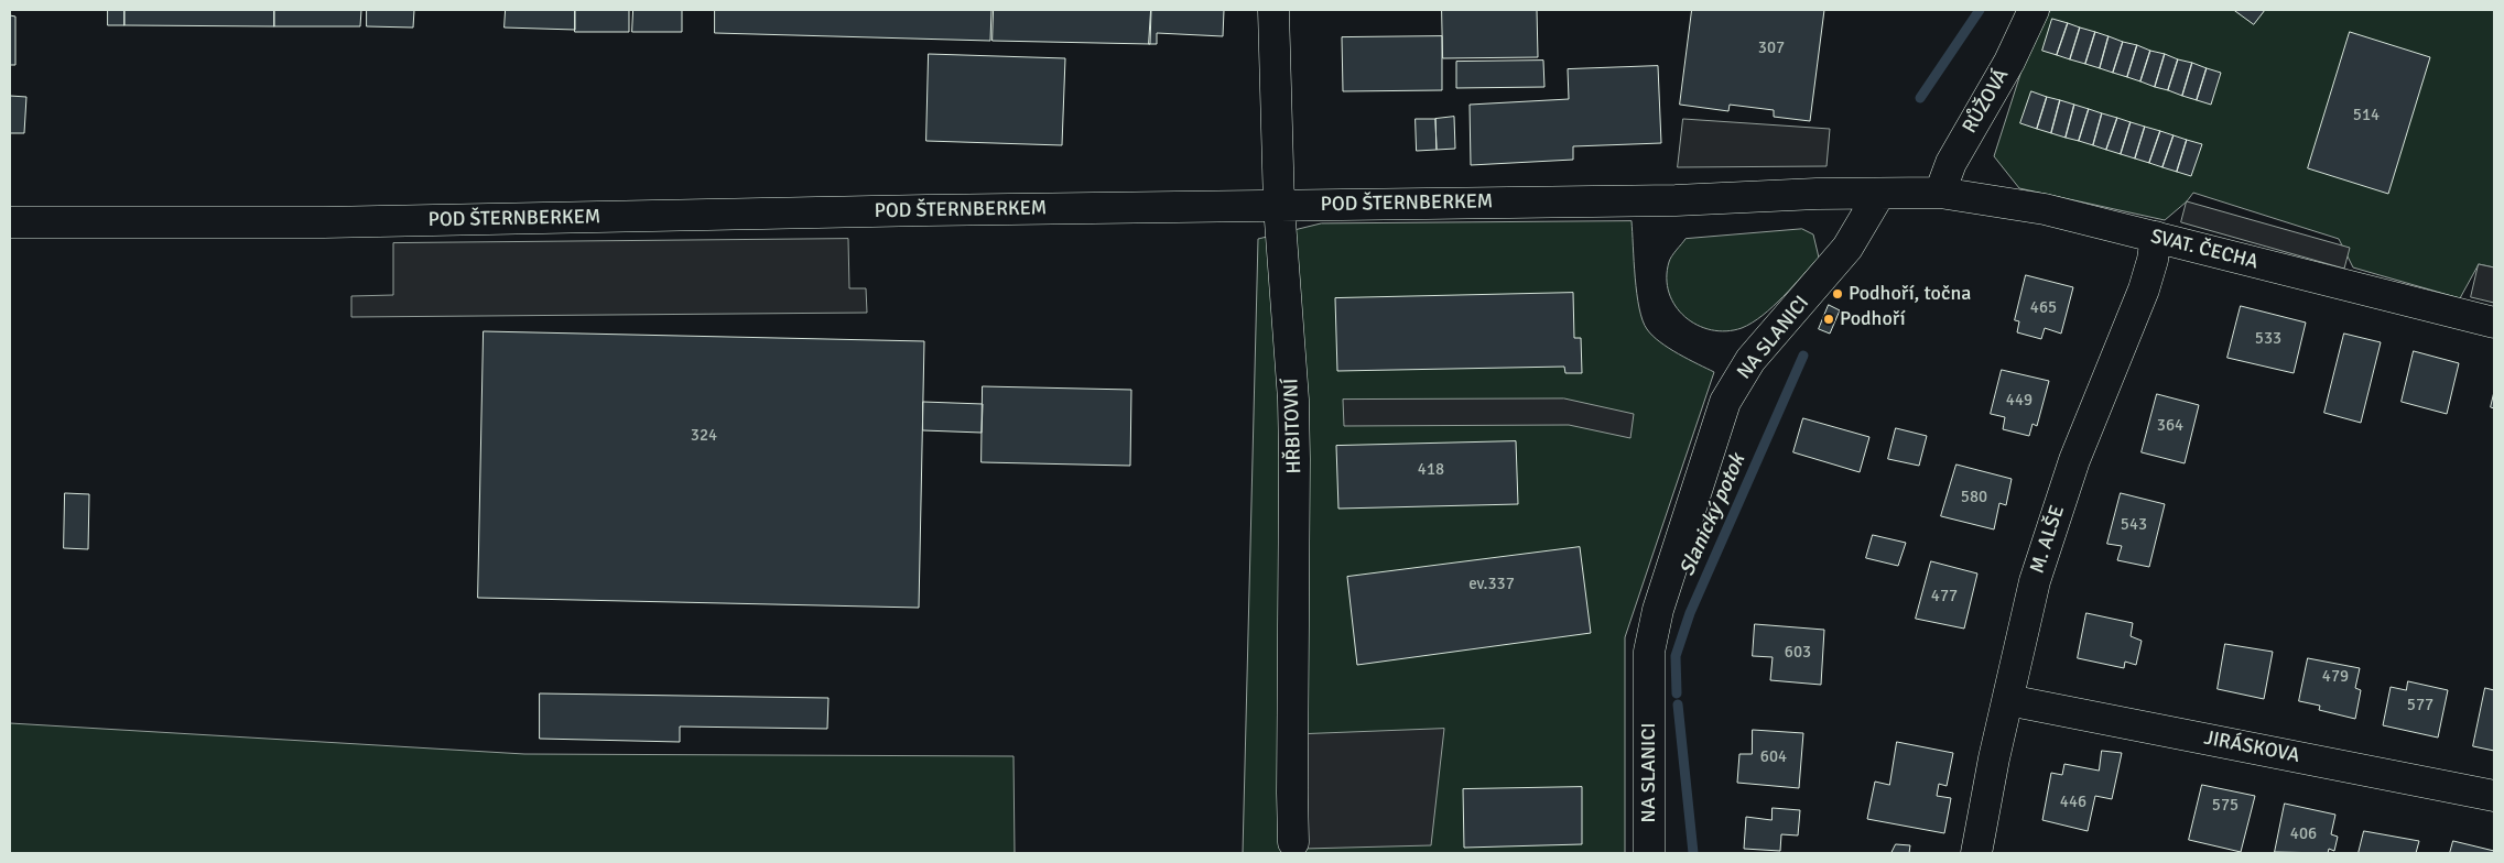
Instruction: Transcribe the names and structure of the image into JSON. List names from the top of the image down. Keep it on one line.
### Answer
{"streets":{"street":["RŮŽOVÁ","POD ŠTERNBERKEM","SVAT. ČECHA","NA SLANICI","HŘBITOVNÍ","M. ALŠE","JIRÁSKOVA"]},"crossings":[["RŮŽOVÁ","POD ŠTERNBERKEM"],["RŮŽOVÁ","SVAT. ČECHA"],["POD ŠTERNBERKEM","SVAT. ČECHA"],["POD ŠTERNBERKEM","NA SLANICI"],["POD ŠTERNBERKEM","HŘBITOVNÍ"],["SVAT. ČECHA","M. ALŠE"],["M. ALŠE","JIRÁSKOVA"]],"water":["Slanický potok"],"places":["Podhoří, točna","Podhoří"],"house_numbers":["307","514","465","533","449","364","324","418","580","543","ev.337","477","603","479","577","604","446","575","406"]}
